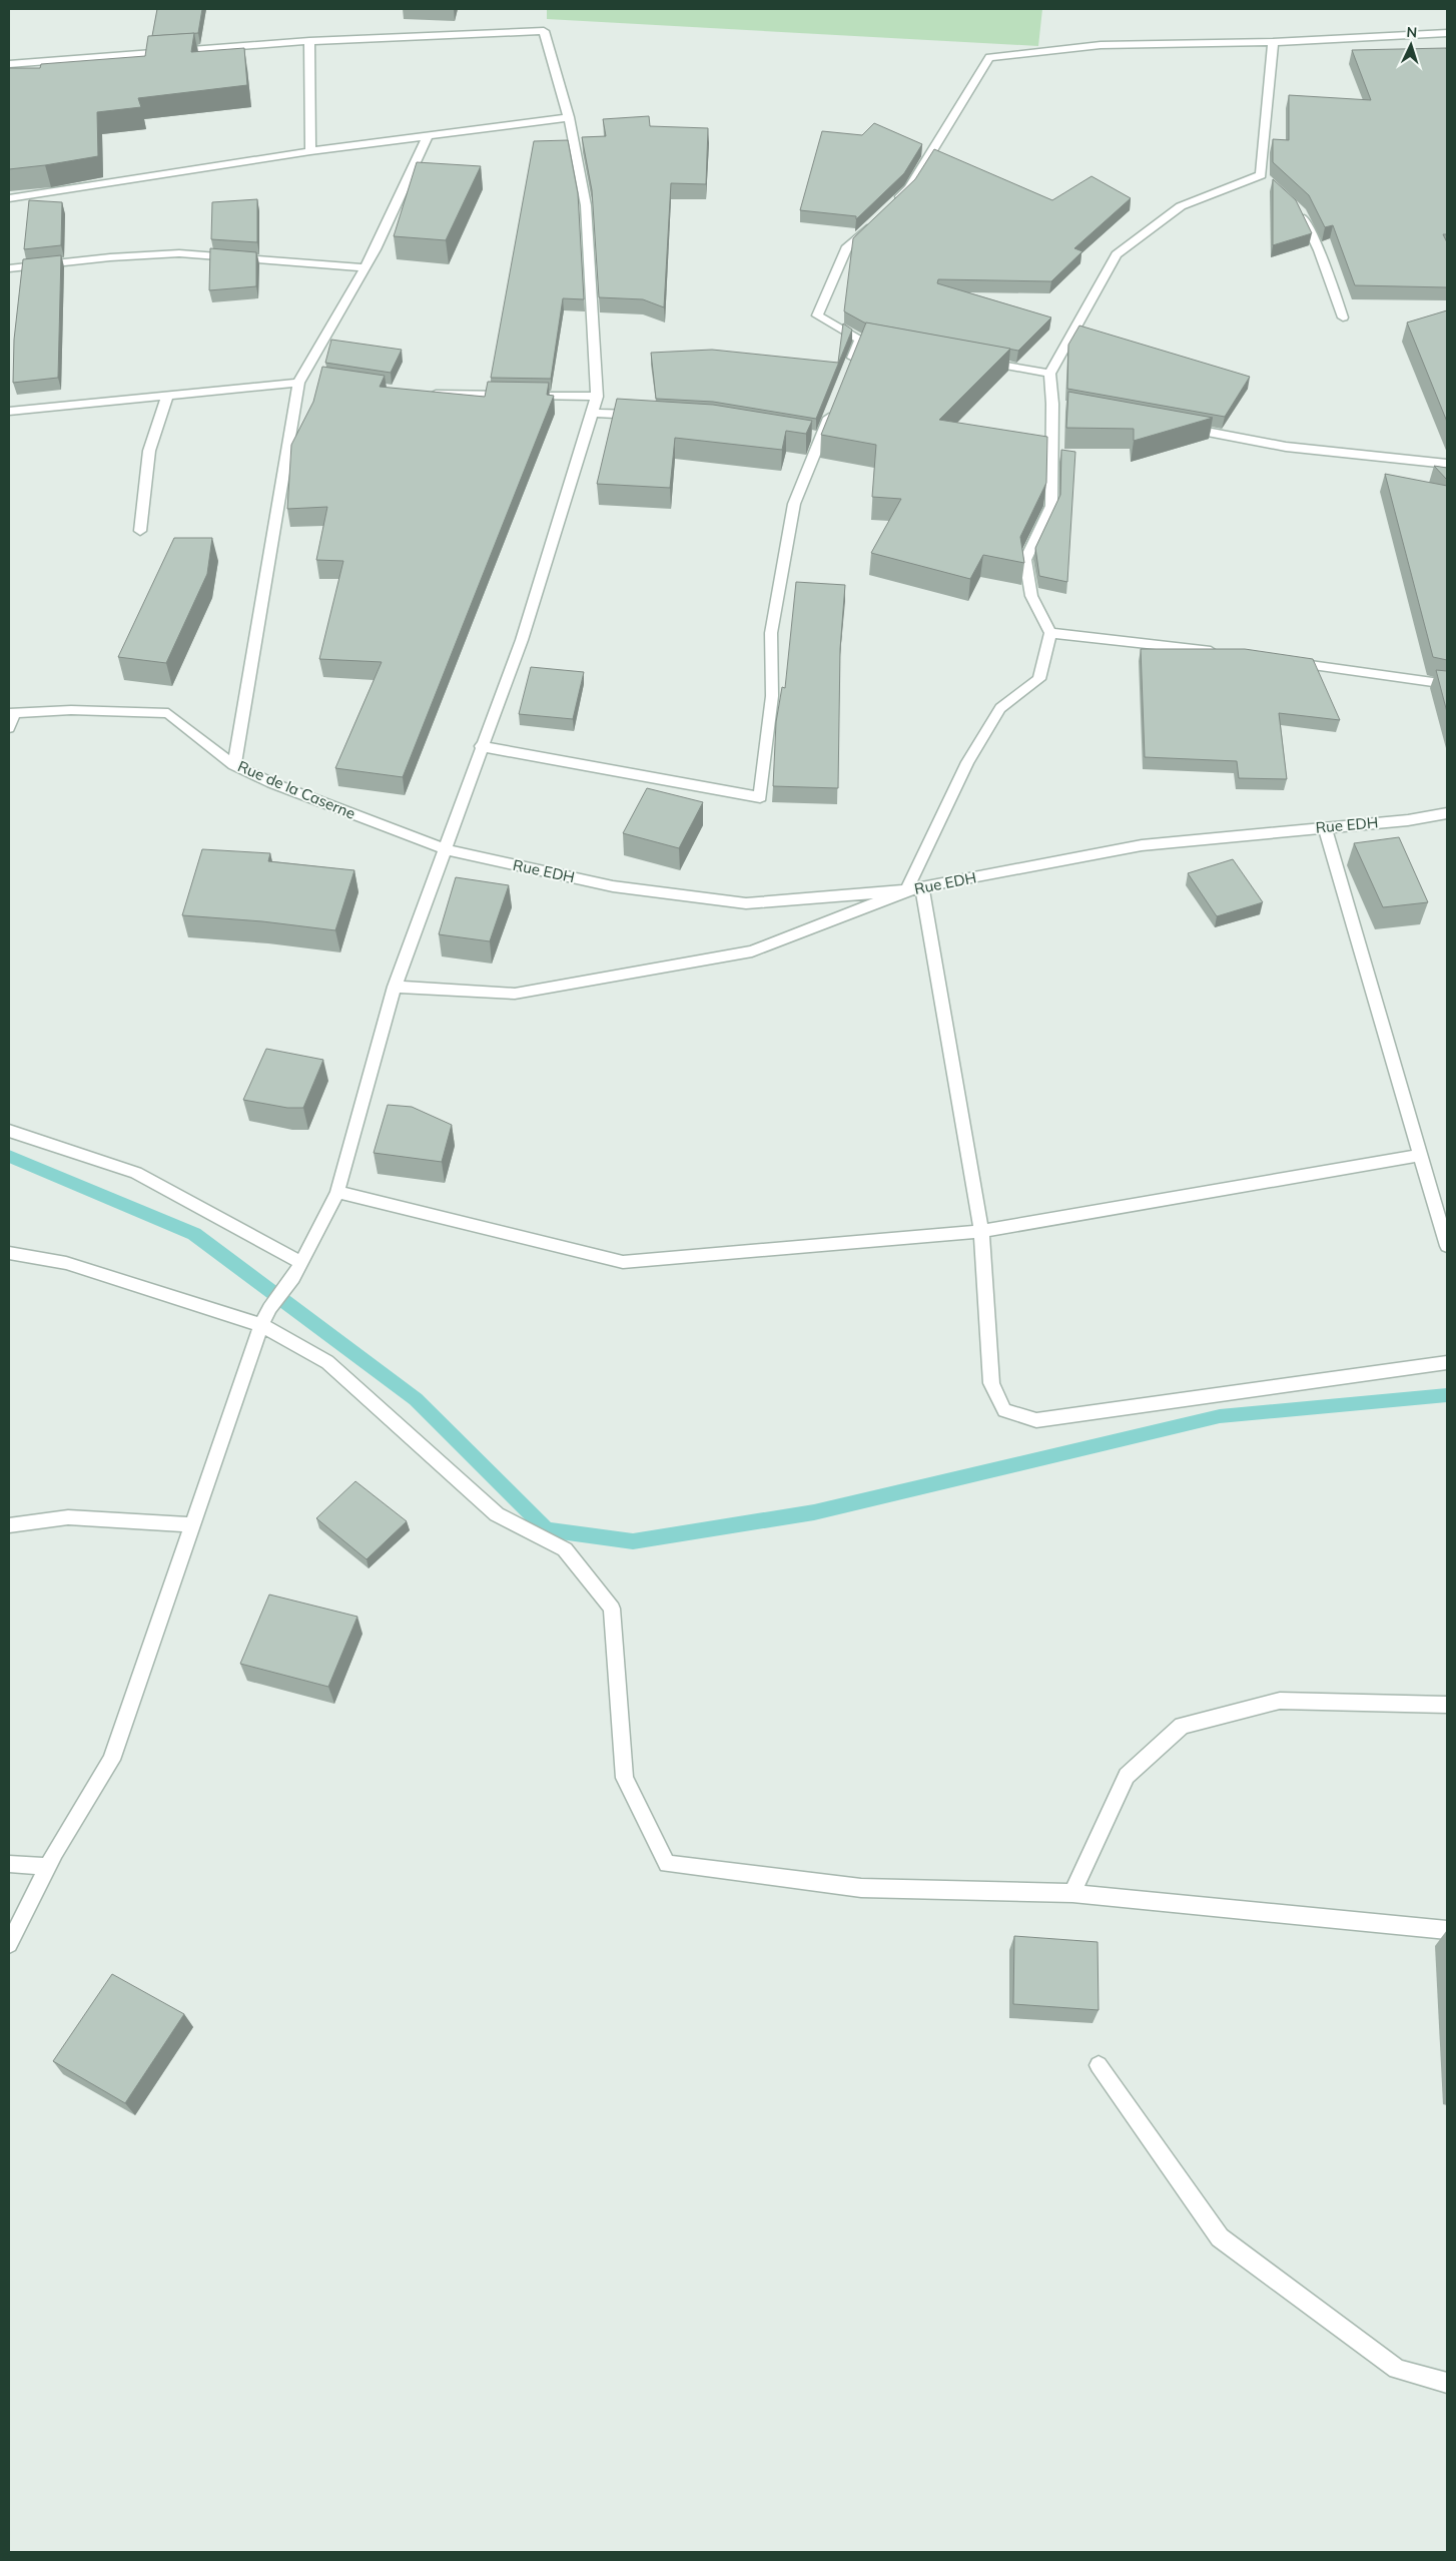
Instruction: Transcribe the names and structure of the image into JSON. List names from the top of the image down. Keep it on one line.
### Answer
{"streets":{"street":["Rue de la Caserne","Rue EDH"]},"crossings":[["Rue de la Caserne","Rue EDH"]],"north":"top"}
